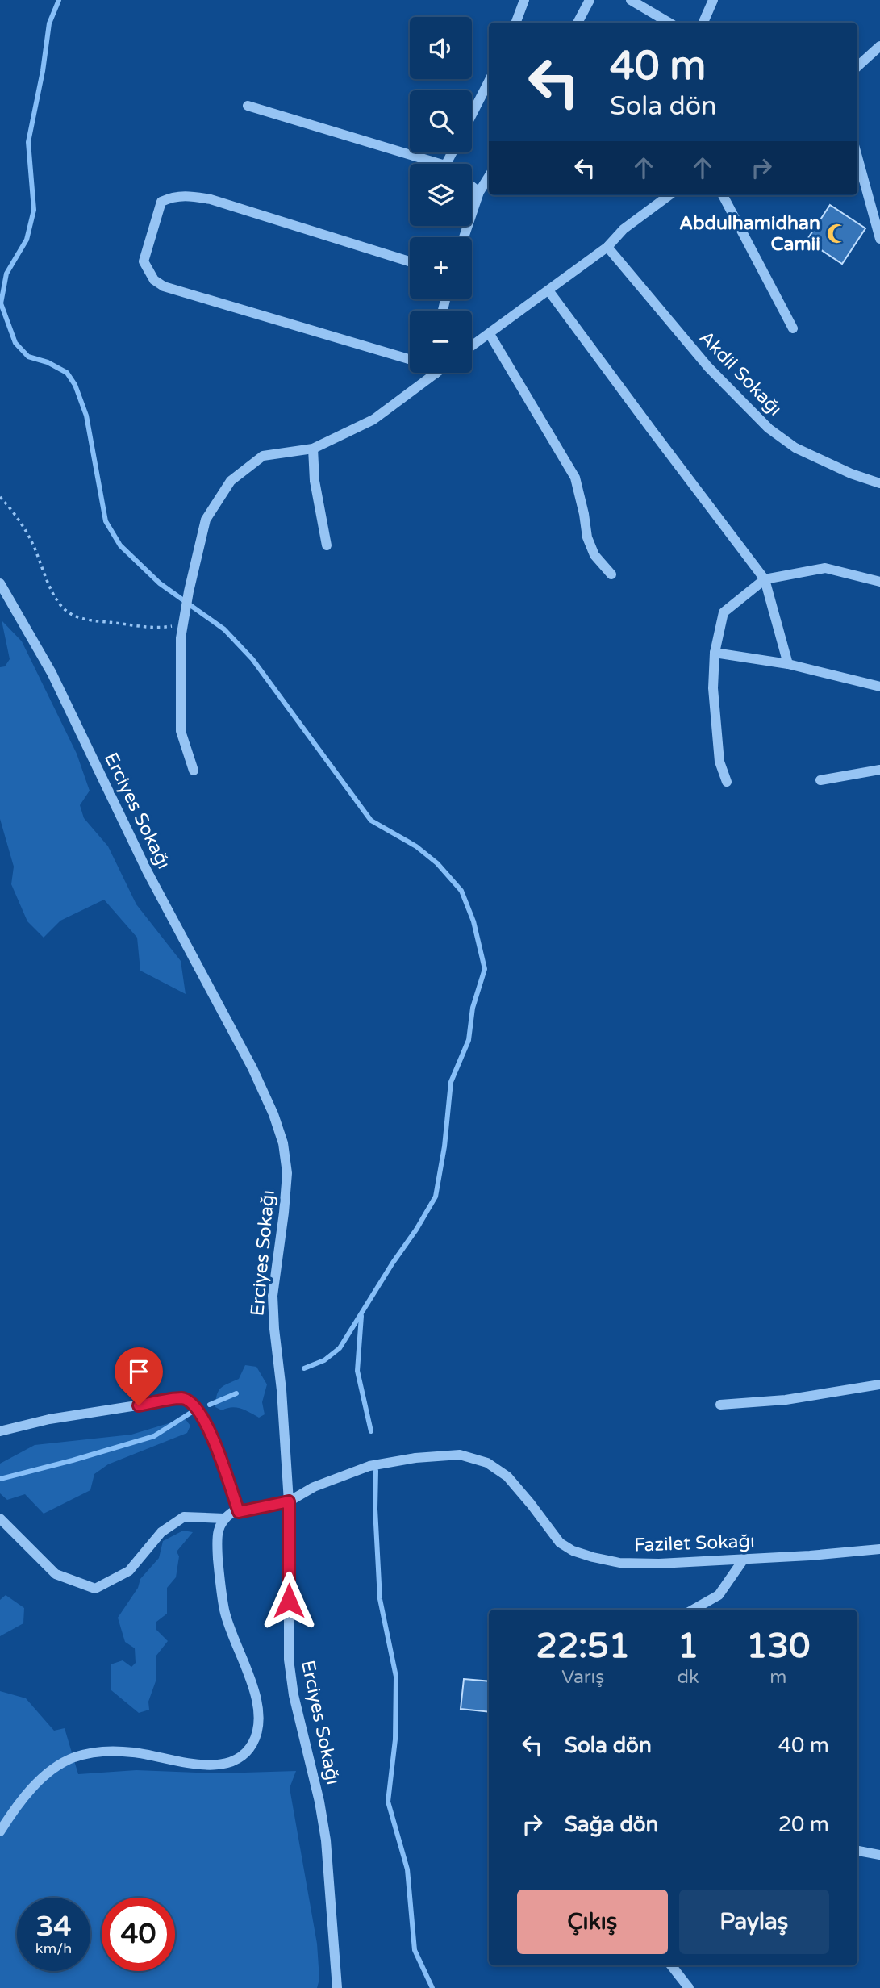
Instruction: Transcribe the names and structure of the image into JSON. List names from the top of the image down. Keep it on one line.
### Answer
{"streets":{"street":["Akdil Sokağı","Erciyes Sokağı","Fazilet Sokağı"]},"crossings":[["Erciyes Sokağı","Fazilet Sokağı"]],"places":{"mosque":["Abdulhamidhan Camii"]},"page":{"map_buttons":["+","−"],"turn":["40 m","Sola dön"],"eta":["22:51","Varış","1","dk","130","m"],"list":[{"name":"Sola dön","value":"40 m"},{"name":"Sağa dön","value":"20 m"}],"buttons":["Çıkış","Paylaş"],"speed":"34 km/h","limit":"40"}}
